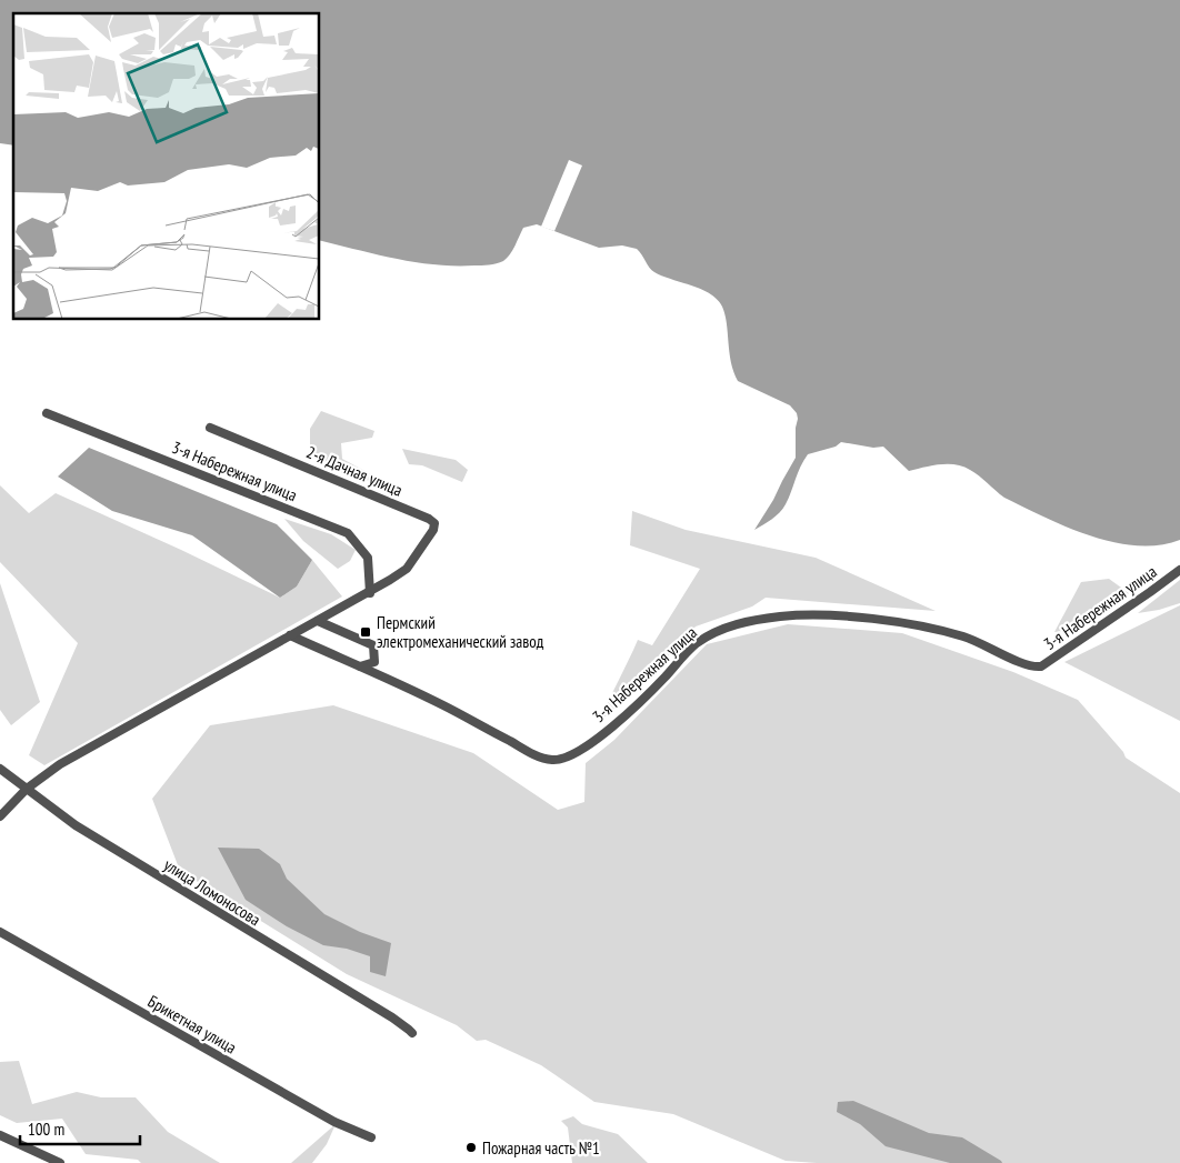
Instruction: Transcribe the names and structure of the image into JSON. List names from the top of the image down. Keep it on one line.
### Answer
{"streets":{"street":["3-я Набережная улица","2-я Дачная улица","улица Ломоносова","Брикетная улица"]},"crossings":[["3-я Набережная улица","2-я Дачная улица"]],"places":{"transit":["Пермский электромеханический завод"],"other":["Пожарная часть №1"]},"scale_bar":"100 m"}
